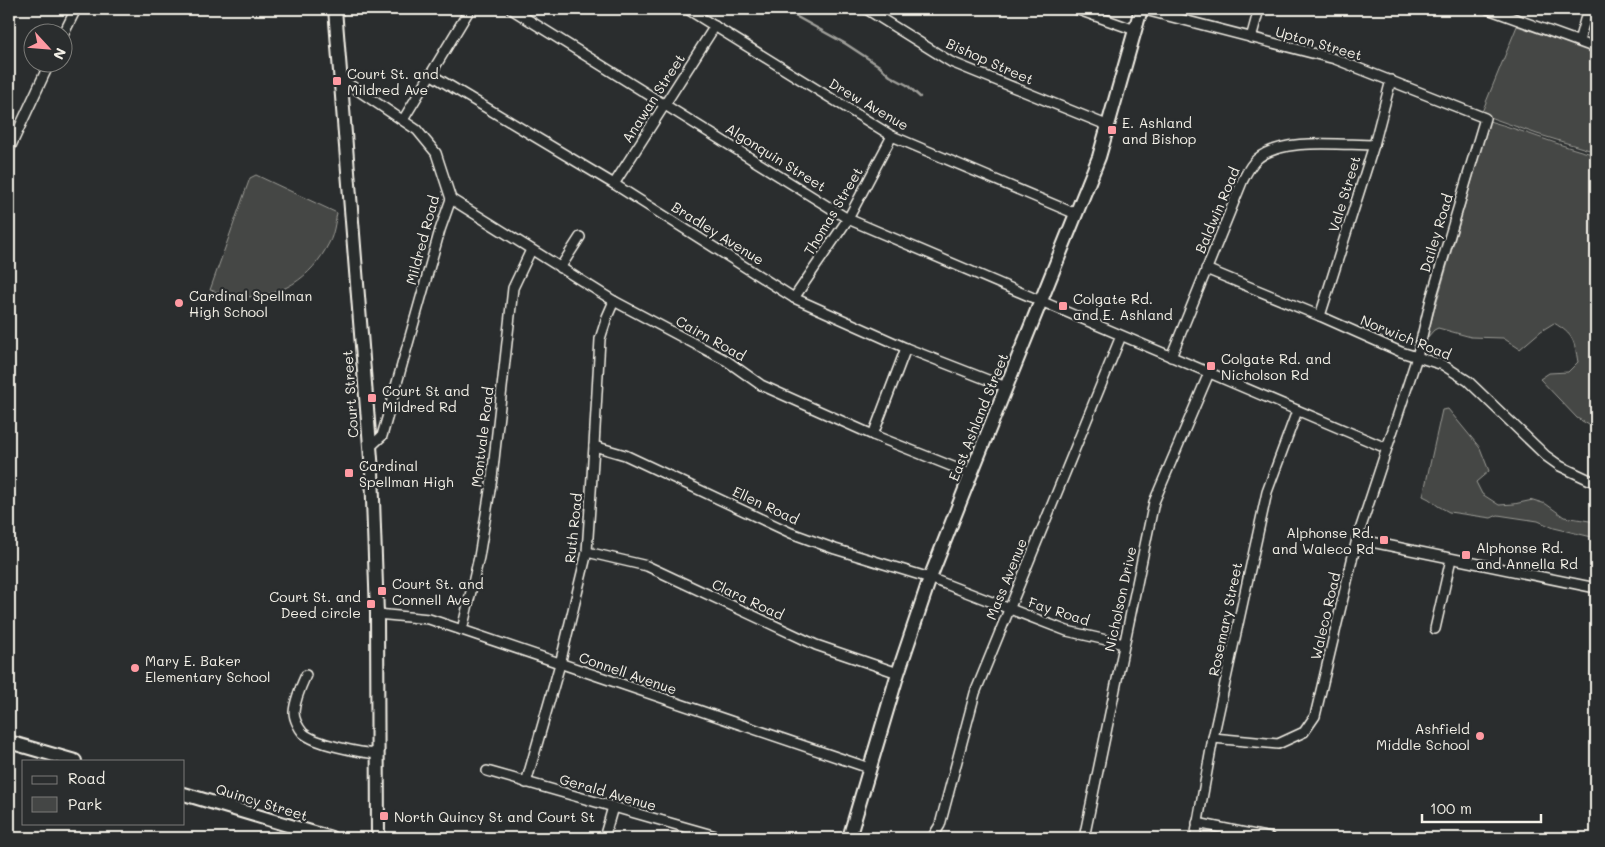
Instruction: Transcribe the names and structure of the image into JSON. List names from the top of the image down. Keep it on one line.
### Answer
{"streets":{"main road":["Court Street","East Ashland Street","Quincy Street"],"street":["Upton Street","Bishop Street","Anawan Street","Drew Avenue","Algonquin Street","Vale Street","Baldwin Road","Thomas Street","Bradley Avenue","Dailey Road","Mildred Road","Norwich Road","Cairn Road","Montvale Road","Ellen Road","Ruth Road","Mass Avenue","Clara Road","Nicholson Drive","Fay Road","Waleco Road","Rosemary Street","Connell Avenue","Gerald Avenue"]},"crossings":[["Upton Street","Vale Street"],["Upton Street","Dailey Road"],["Upton Street","East Ashland Street"],["Bishop Street","East Ashland Street"],["Anawan Street","Drew Avenue"],["Anawan Street","Algonquin Street"],["Anawan Street","Bradley Avenue"],["Drew Avenue","Thomas Street"],["Drew Avenue","East Ashland Street"],["Algonquin Street","Baldwin Road"],["Algonquin Street","Thomas Street"],["Algonquin Street","East Ashland Street"],["Algonquin Street","Mass Avenue"],["Algonquin Street","Nicholson Drive"],["Algonquin Street","Waleco Road"],["Algonquin Street","Rosemary Street"],["Vale Street","Baldwin Road"],["Vale Street","Norwich Road"],["Baldwin Road","Norwich Road"],["Thomas Street","Bradley Avenue"],["Bradley Avenue","East Ashland Street"],["Dailey Road","Norwich Road"],["Dailey Road","Waleco Road"],["Mildred Road","Cairn Road"],["Mildred Road","Court Street"],["Norwich Road","Waleco Road"],["Cairn Road","East Ashland Street"],["Cairn Road","Montvale Road"],["Cairn Road","Ruth Road"],["Court Street","Connell Avenue"],["East Ashland Street","Ellen Road"],["East Ashland Street","Clara Road"],["East Ashland Street","Fay Road"],["East Ashland Street","Connell Avenue"],["Montvale Road","Connell Avenue"],["Ellen Road","Ruth Road"],["Ellen Road","Fay Road"],["Ruth Road","Clara Road"],["Ruth Road","Connell Avenue"],["Ruth Road","Gerald Avenue"],["Mass Avenue","Fay Road"],["Nicholson Drive","Fay Road"],["Waleco Road","Rosemary Street"]],"places":{"transit":["Court St. and Mildred Ave","E. Ashland and Bishop","Colgate Rd. and E. Ashland","Colgate Rd. and Nicholson Rd","Court St and Mildred Rd","Cardinal Spellman High","Alphonse Rd. and Waleco Rd","Alphonse Rd. and Annella Rd","Court St. and Connell Ave","Court St. and Deed circle","North Quincy St and Court St"],"other":["Cardinal Spellman High School","Mary E. Baker Elementary School","Ashfield Middle School"]},"legend":["Road","Park"],"scale_bar":"100 m","north":"bottom right"}
